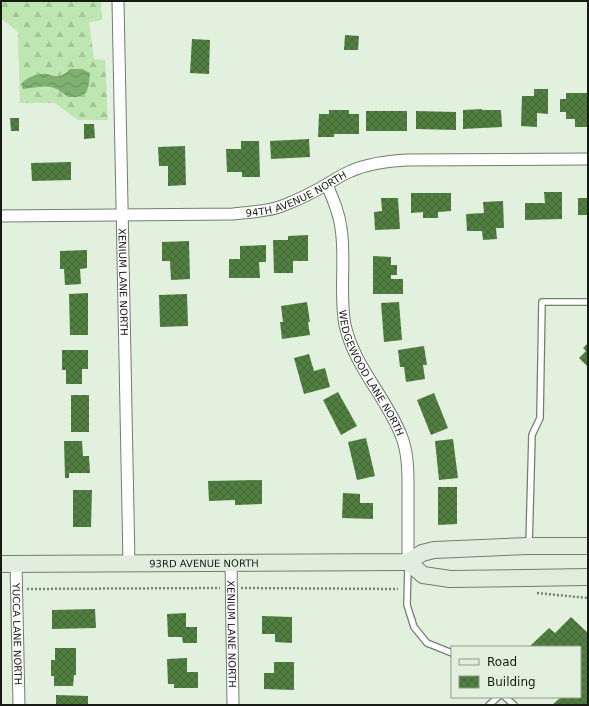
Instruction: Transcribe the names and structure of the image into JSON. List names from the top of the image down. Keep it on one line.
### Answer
{"streets":{"main road":["93RD AVENUE NORTH"],"street":["94TH AVENUE NORTH","XENIUM LANE NORTH","WEDGEWOOD LANE NORTH","YUCCA LANE NORTH"]},"crossings":[["94TH AVENUE NORTH","XENIUM LANE NORTH"],["94TH AVENUE NORTH","WEDGEWOOD LANE NORTH"],["XENIUM LANE NORTH","93RD AVENUE NORTH"],["WEDGEWOOD LANE NORTH","93RD AVENUE NORTH"],["93RD AVENUE NORTH","YUCCA LANE NORTH"]],"legend":["Road","Building"]}
